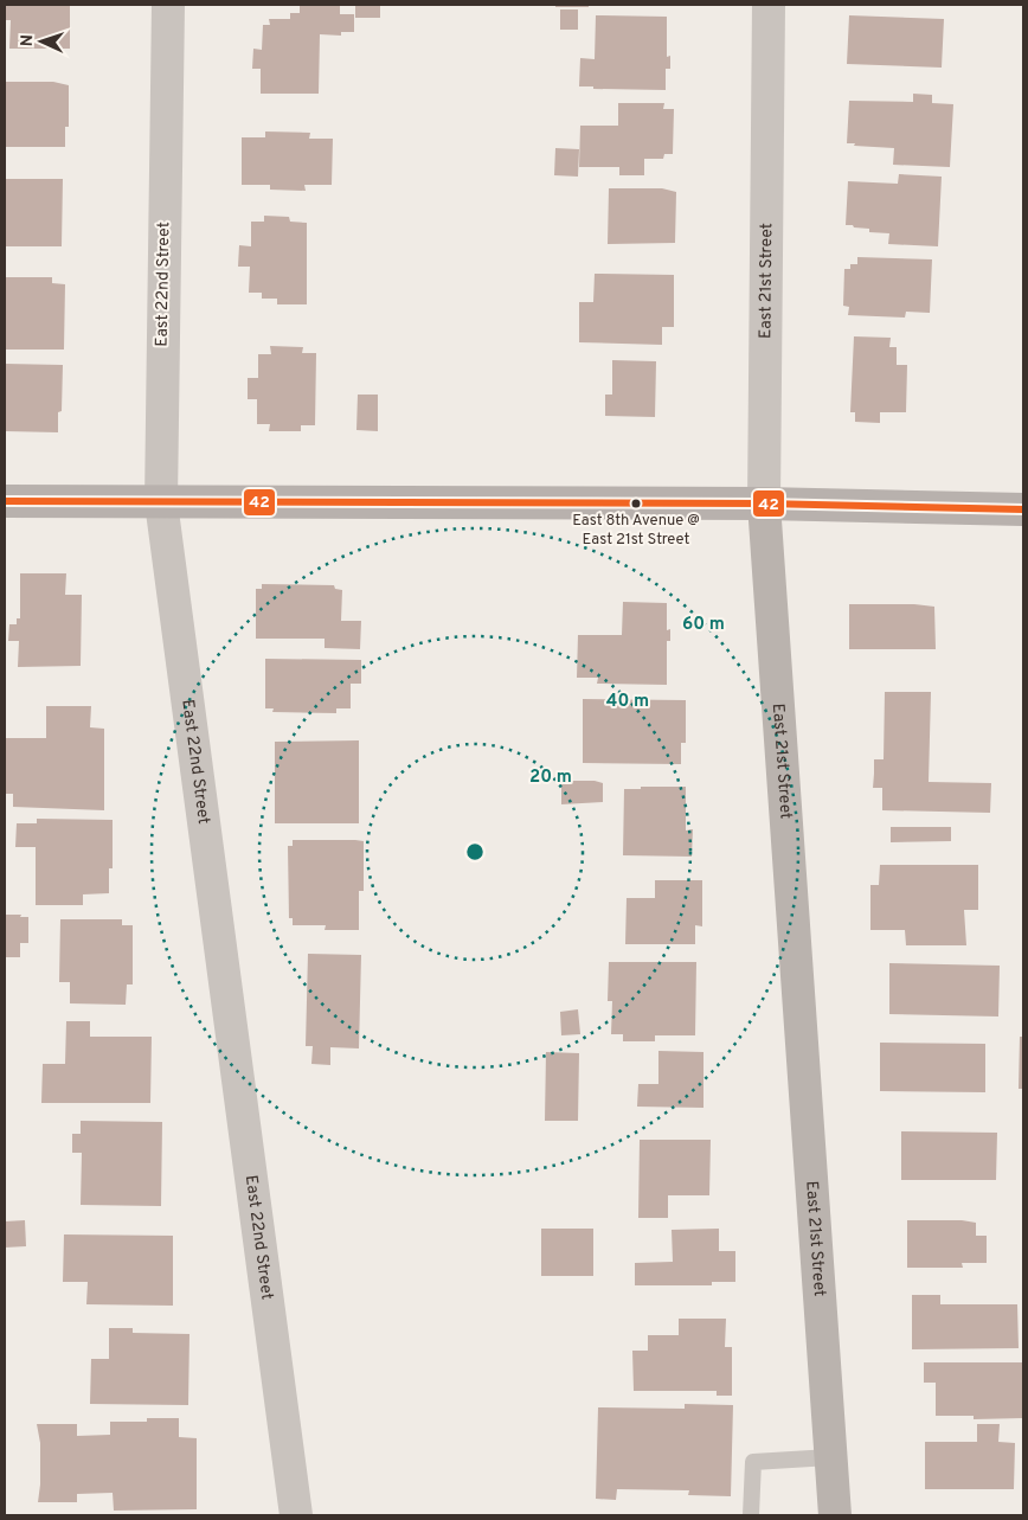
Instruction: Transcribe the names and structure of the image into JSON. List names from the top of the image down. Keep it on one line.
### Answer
{"streets":{"main road":["East 21st Street"],"street":["East 22nd Street"]},"places":["East 8th Avenue @ East 21st Street"],"lines":["transit line 42"],"north":"left","rings":["60 m","40 m","20 m"]}
